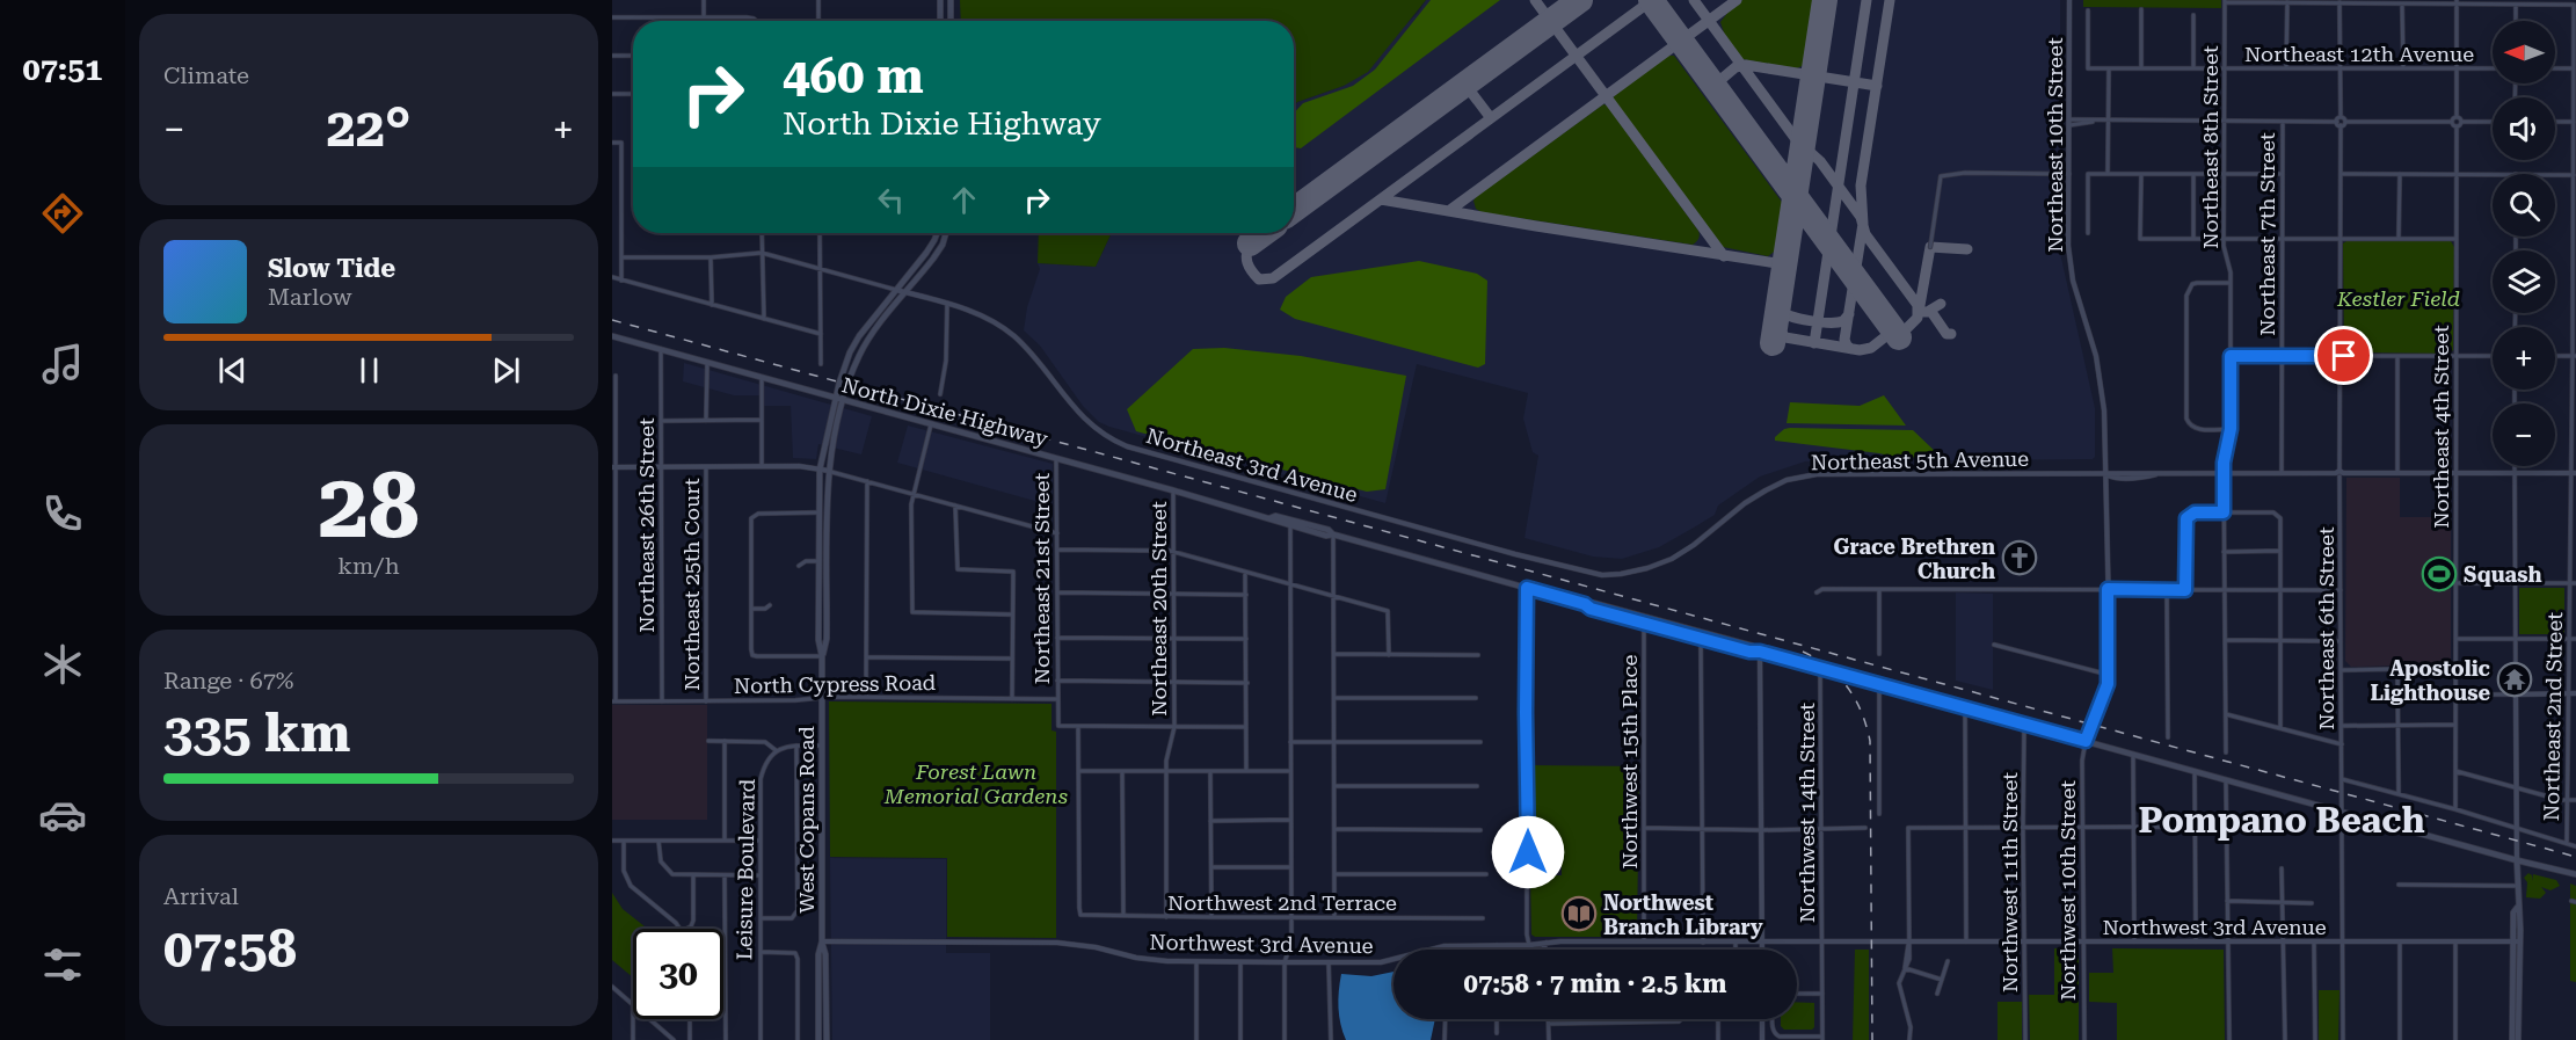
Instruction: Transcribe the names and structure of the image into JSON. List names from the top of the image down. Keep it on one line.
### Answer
{"streets":{"main road":["North Dixie Highway","West Copans Road"],"street":["Northeast 12th Avenue","Northeast 10th Street","Northeast 8th Street","Northeast 7th Street","Northeast 4th Street","Northeast 5th Avenue","Northeast 3rd Avenue","Northeast 26th Street","Northeast 21st Street","Northeast 25th Court","Northeast 20th Street","Northeast 6th Street","North Cypress Road","Northeast 2nd Street","Northwest 15th Place","Northwest 14th Street","Leisure Boulevard","Northwest 11th Street","Northwest 10th Street","Northwest 2nd Terrace","Northwest 3rd Avenue"]},"crossings":[["Northeast 12th Avenue","Northeast 8th Street"],["Northeast 10th Street","North Dixie Highway"],["Northeast 10th Street","Northeast 5th Avenue"],["Northeast 10th Street","Northwest 10th Street"],["Northeast 8th Street","Northeast 5th Avenue"],["Northeast 7th Street","Northeast 5th Avenue"],["North Dixie Highway","Northeast 26th Street"],["North Dixie Highway","Northeast 21st Street"],["North Dixie Highway","Northeast 20th Street"],["North Dixie Highway","Northeast 6th Street"],["North Dixie Highway","Northwest 15th Place"],["North Dixie Highway","Northwest 14th Street"],["North Dixie Highway","Northwest 11th Street"],["North Dixie Highway","Northwest 10th Street"],["Northeast 4th Street","Northeast 5th Avenue"],["Northeast 5th Avenue","Northeast 3rd Avenue"],["Northeast 5th Avenue","Northeast 6th Street"],["Northeast 5th Avenue","Northeast 2nd Street"],["Northeast 26th Street","North Cypress Road"],["Northeast 21st Street","North Cypress Road"],["Northeast 25th Court","North Cypress Road"],["Northeast 20th Street","Northwest 2nd Terrace"],["Northeast 6th Street","Northwest 3rd Avenue"],["North Cypress Road","West Copans Road"],["Northwest 15th Place","Northwest 3rd Avenue"],["Northwest 14th Street","Northwest 3rd Avenue"],["West Copans Road","Northwest 3rd Avenue"],["Northwest 11th Street","Northwest 3rd Avenue"],["Northwest 10th Street","Northwest 3rd Avenue"]],"districts":["Pompano Beach"],"parks":["Kestler Field","Forest Lawn Memorial Gardens"],"places":{"church":["Grace Brethren Church"],"sports":["Squash"],"temple":["Apostolic Lighthouse"],"library":["Northwest Branch Library"]},"north":"left","page":{"tabs":"07:51","tile":["Climate",["28","km/h"],["Range · 67%","335 km"],["Arrival","07:58"]],"map_buttons":["+","−"],"turn":["460 m","North Dixie Highway"],"heat":["−","22°","+"],"song":["Slow Tide","Marlow"],"limit":"30","trip":"07:58 · 7 min · 2.5 km"}}
